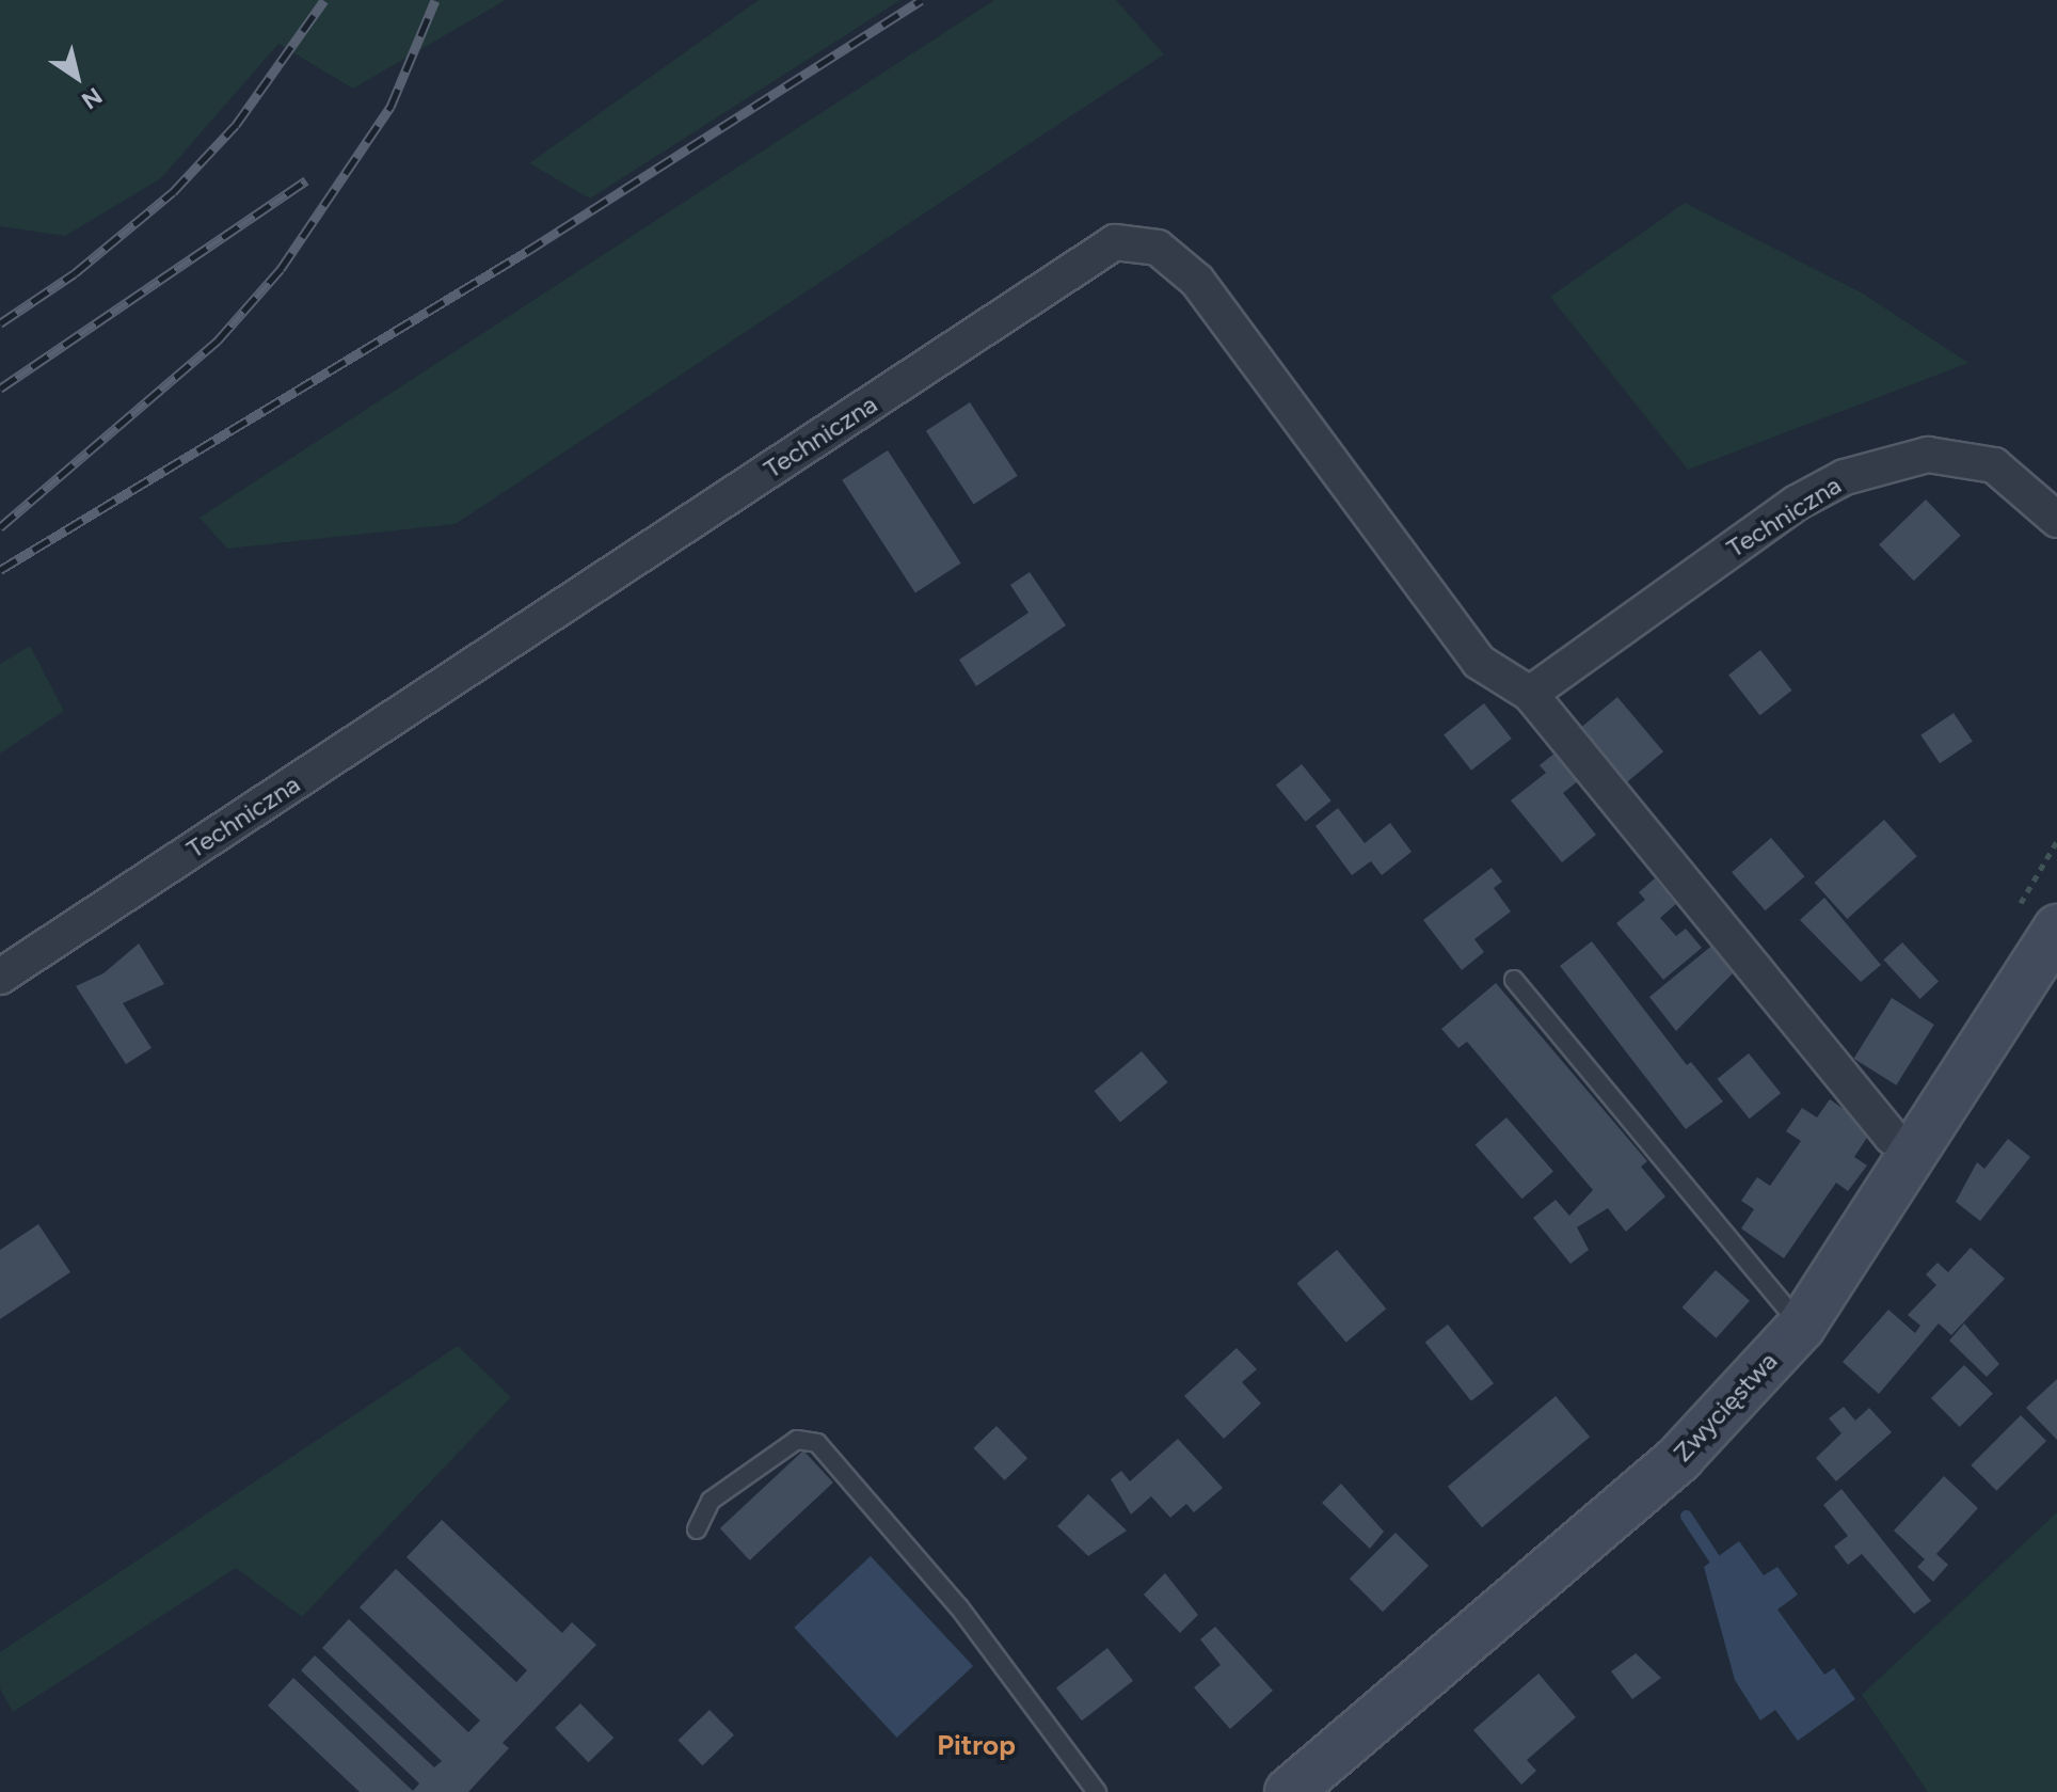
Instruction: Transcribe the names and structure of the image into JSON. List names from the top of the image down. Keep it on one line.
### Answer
{"streets":{"street":["Techniczna","Zwycięstwa"]},"crossings":[["Techniczna","Zwycięstwa"]],"districts":["Pitrop"],"north":"bottom right"}
